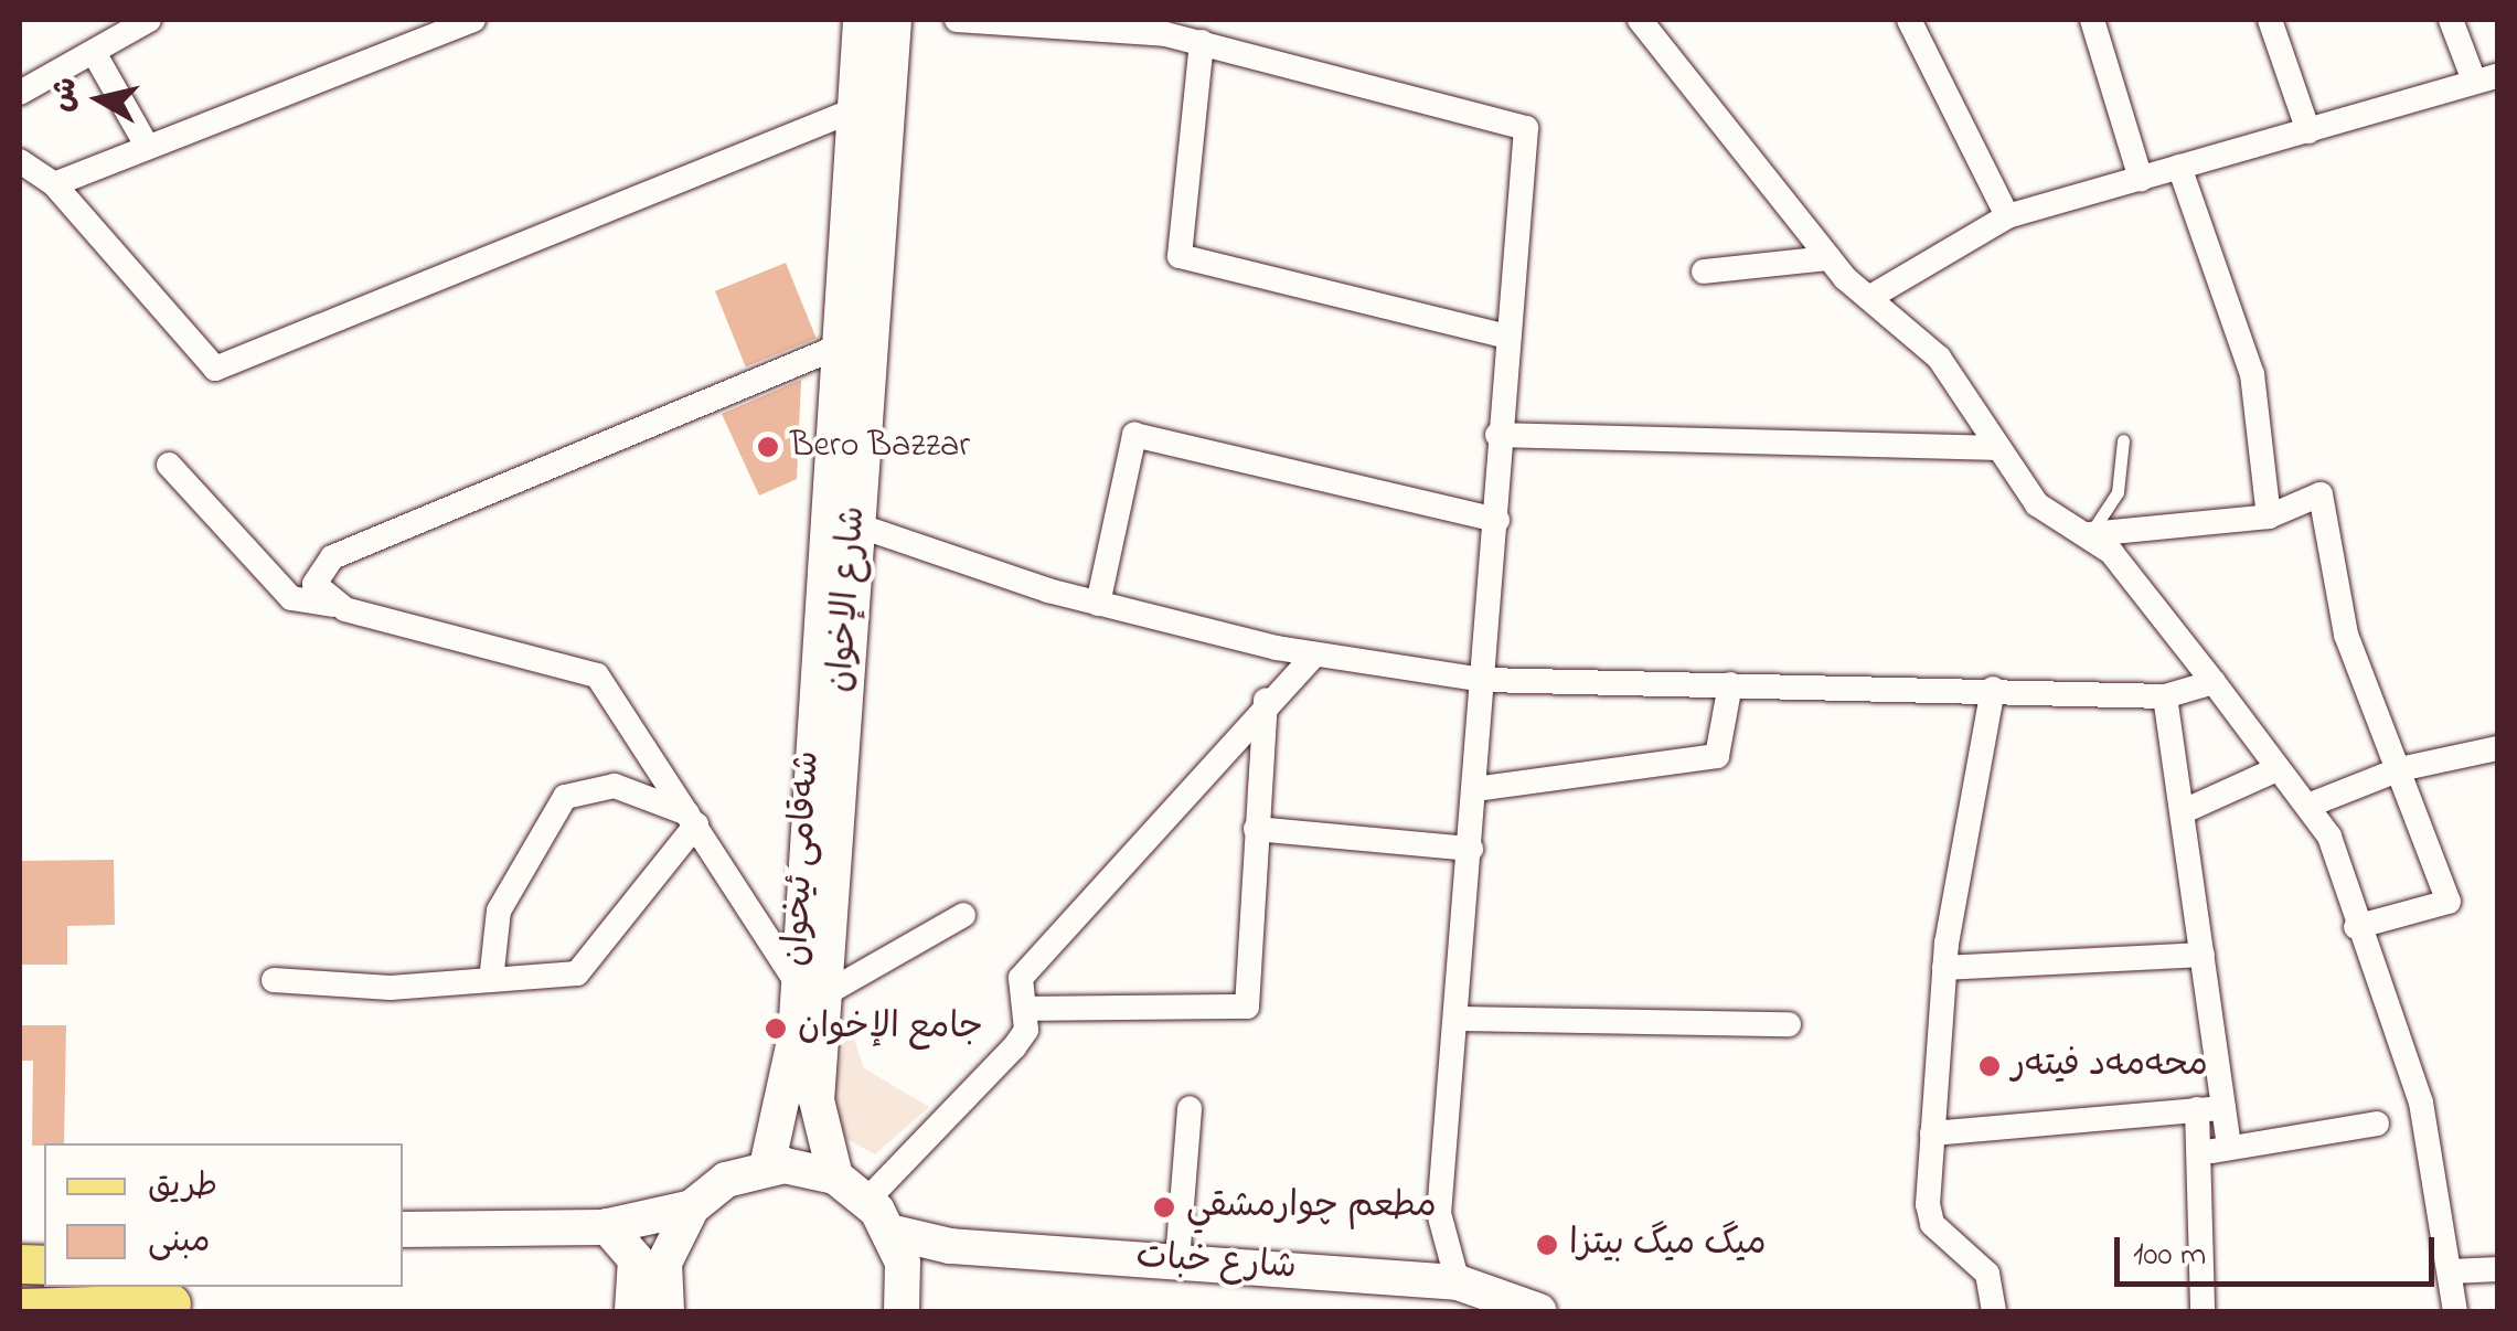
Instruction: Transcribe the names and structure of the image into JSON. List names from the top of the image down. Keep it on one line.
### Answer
{"streets":{"main road":["شارع الإخوان","شەقامی ئیخوان","شارع خبات"]},"crossings":[["شارع الإخوان","شەقامی ئیخوان"]],"places":["Bero Bazzar","جامع الإخوان","محەمەد فیتەر","مطعم چوارمشقي","ميگ ميگ بيتزا"],"legend":["طريق","مبنى"],"scale_bar":"100 m","north":"left"}
